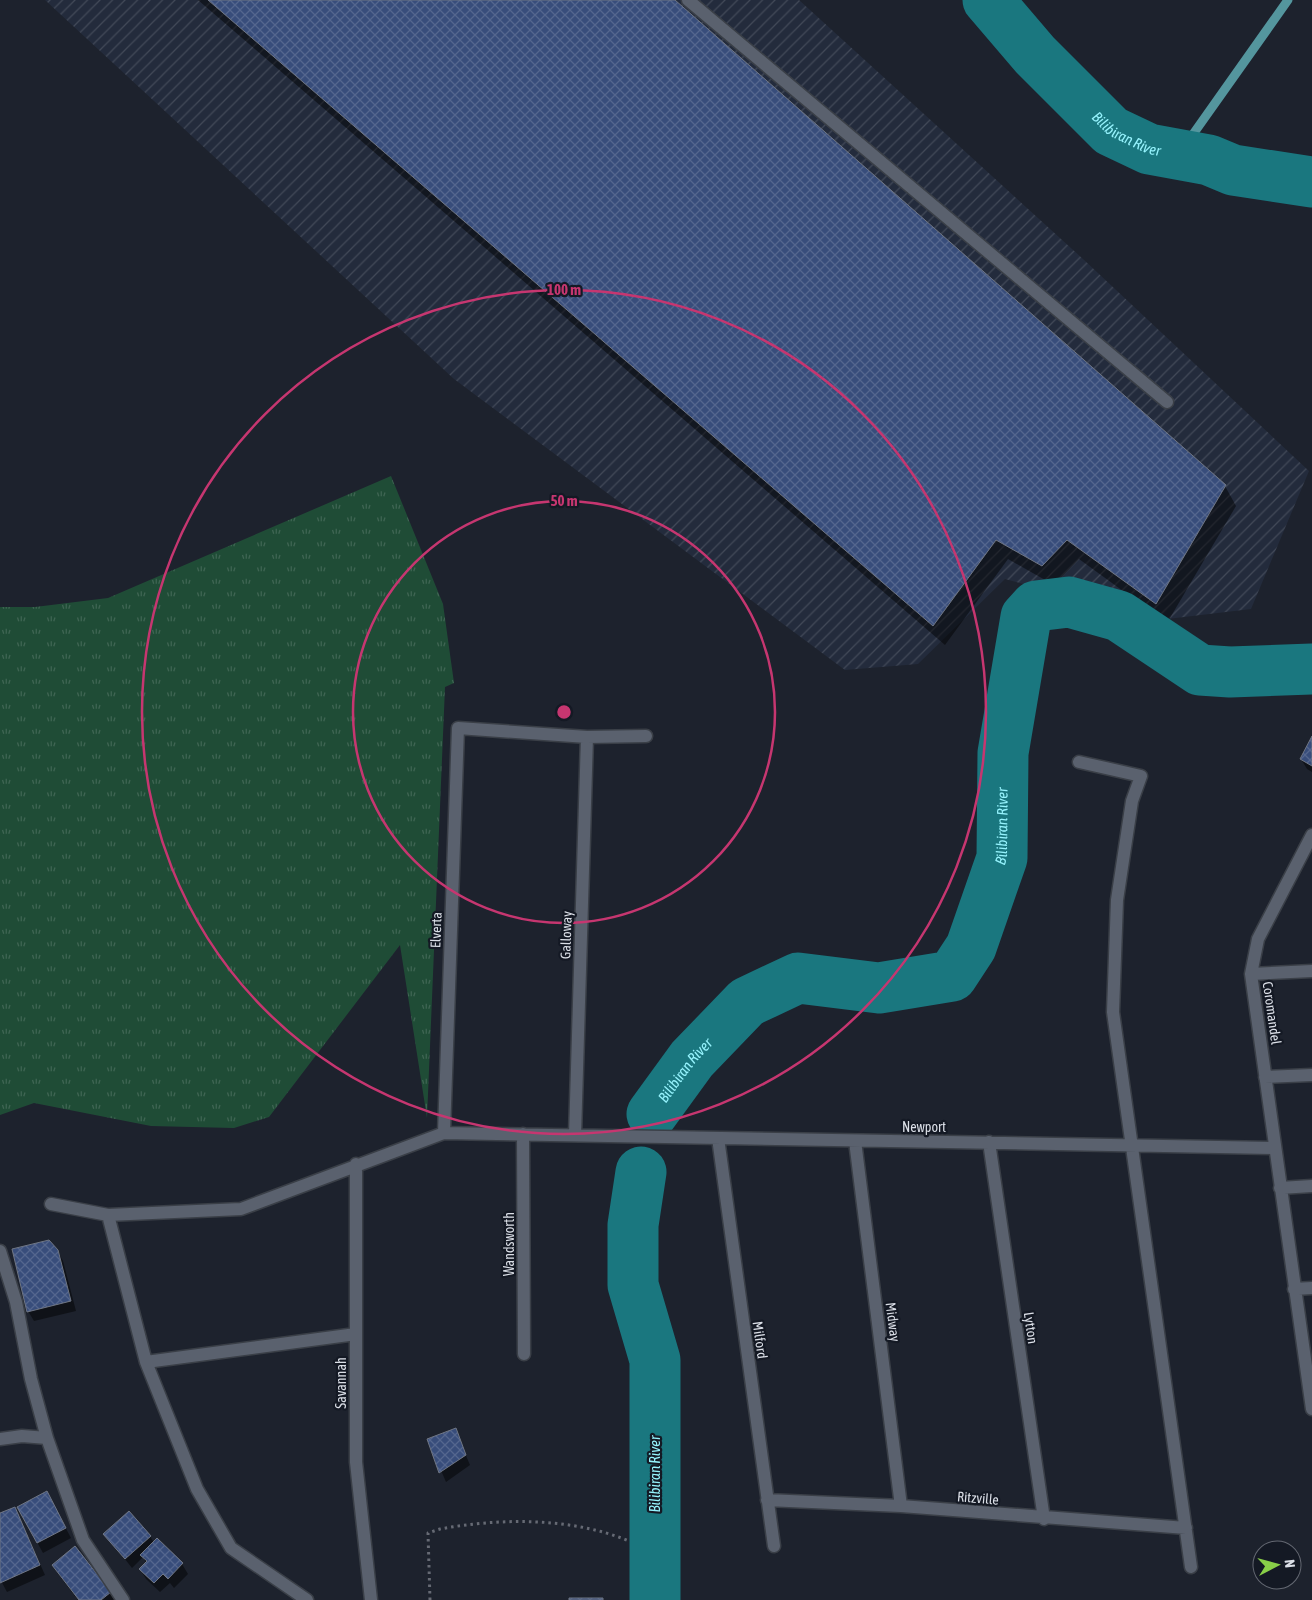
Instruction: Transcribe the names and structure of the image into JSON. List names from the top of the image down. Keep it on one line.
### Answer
{"streets":{"street":["Elverta","Galloway","Coromandel","Newport","Wandsworth","Midway","Lytton","Milford","Savannah","Ritzville"]},"crossings":[["Elverta","Galloway"],["Elverta","Newport"],["Galloway","Newport"],["Coromandel","Newport"],["Newport","Wandsworth"],["Newport","Midway"],["Newport","Lytton"],["Newport","Milford"],["Midway","Ritzville"],["Lytton","Ritzville"],["Milford","Ritzville"]],"water":["Bilibiran River"],"north":"right","rings":["100 m","50 m"]}
